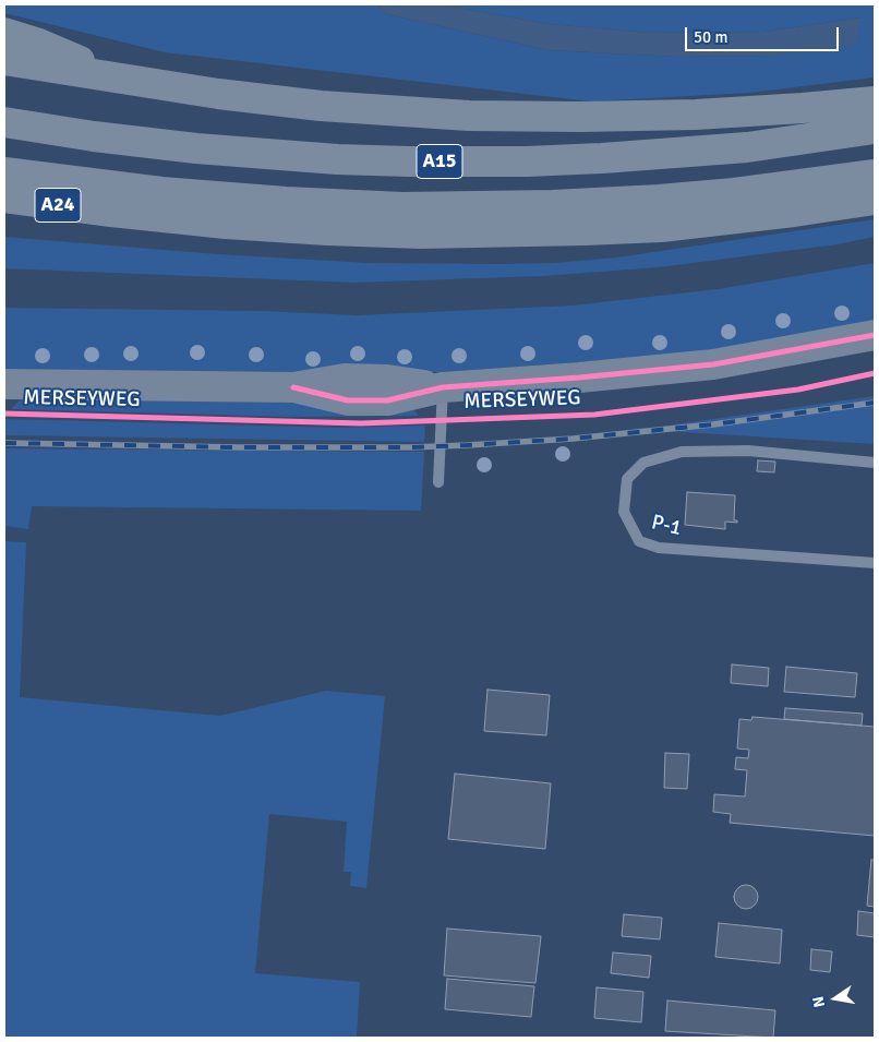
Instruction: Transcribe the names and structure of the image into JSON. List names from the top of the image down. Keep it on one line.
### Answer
{"streets":{"highway":["A15","A24"],"street":["MERSEYWEG"],"lane":["P-1"]},"scale_bar":"50 m","north":"left"}
